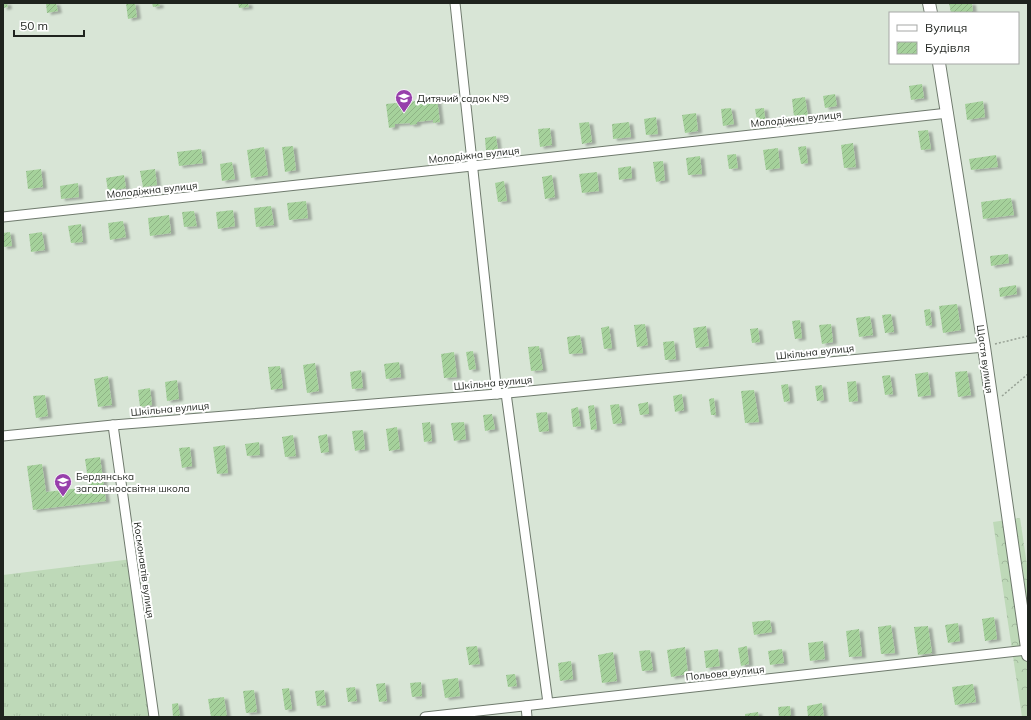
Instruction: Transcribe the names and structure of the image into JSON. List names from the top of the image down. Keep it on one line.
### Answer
{"streets":{"street":["Молодіжна вулиця","Шкільна вулиця","Щастя вулиця","Космонавтів вулиця","Польова вулиця"]},"crossings":[["Молодіжна вулиця","Щастя вулиця"],["Шкільна вулиця","Щастя вулиця"],["Шкільна вулиця","Космонавтів вулиця"],["Щастя вулиця","Польова вулиця"]],"places":{"school or university":["Дитячий садок №9","Бердянська загальноосвітня школа"]},"legend":["Вулиця","Будівля"],"scale_bar":"50 m"}
